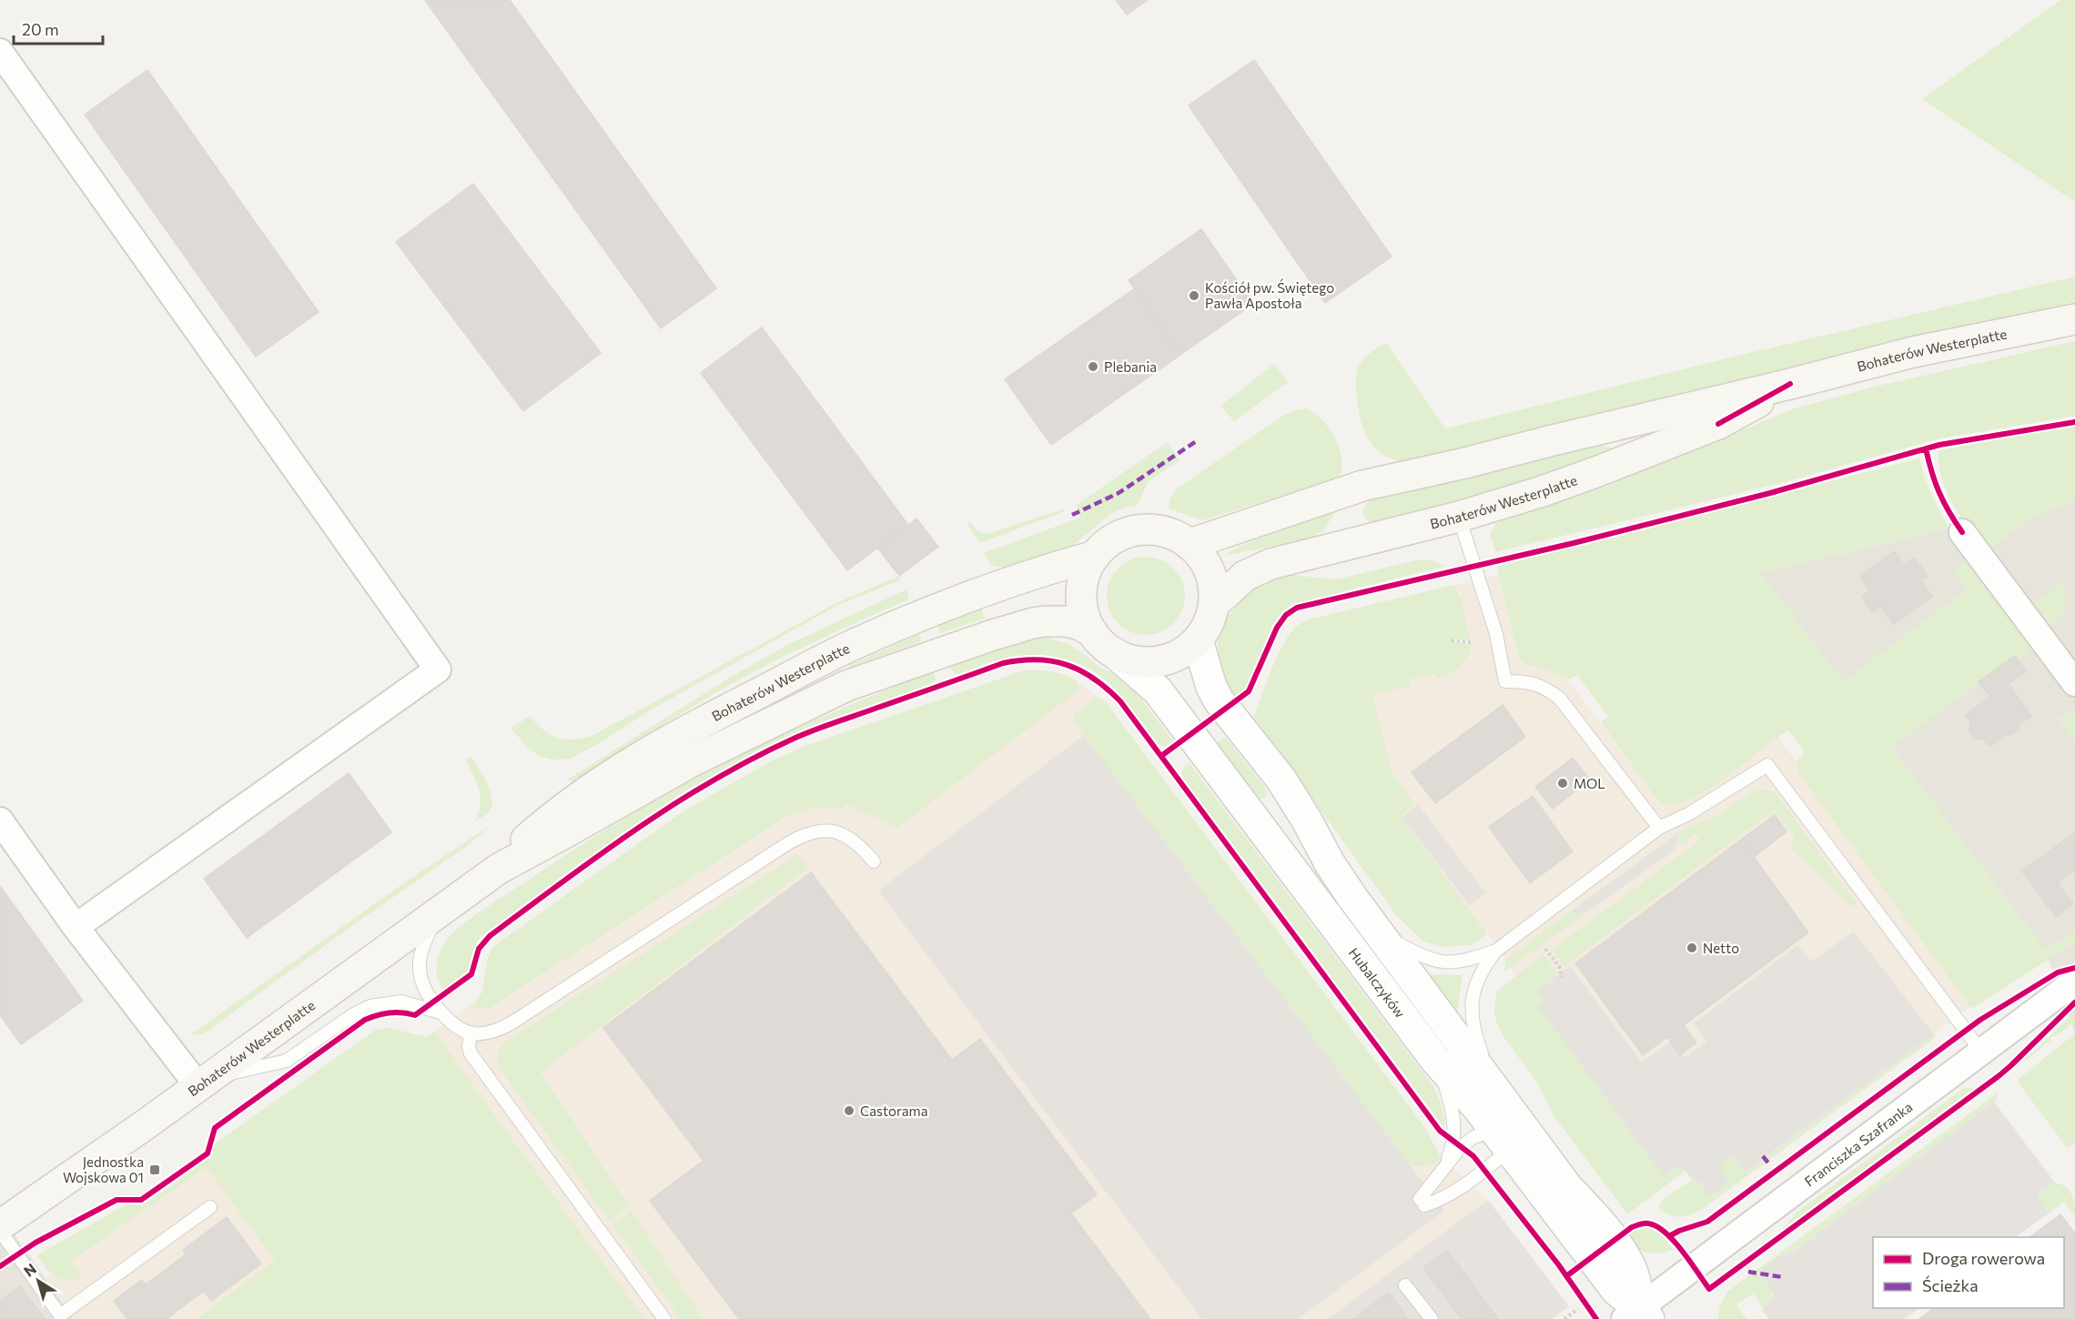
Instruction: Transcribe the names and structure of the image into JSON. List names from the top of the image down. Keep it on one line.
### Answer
{"streets":{"main road":["Bohaterów Westerplatte"],"street":["Hubalczyków","Franciszka Szafranka"]},"crossings":[["Bohaterów Westerplatte","Hubalczyków"],["Hubalczyków","Franciszka Szafranka"]],"places":{"other":["Kościół pw. Świętego Pawła Apostoła","Plebania","MOL","Netto","Castorama"],"transit":["Jednostka Wojskowa 01"]},"legend":["Droga rowerowa","Ścieżka"],"scale_bar":"20 m","north":"top left"}
